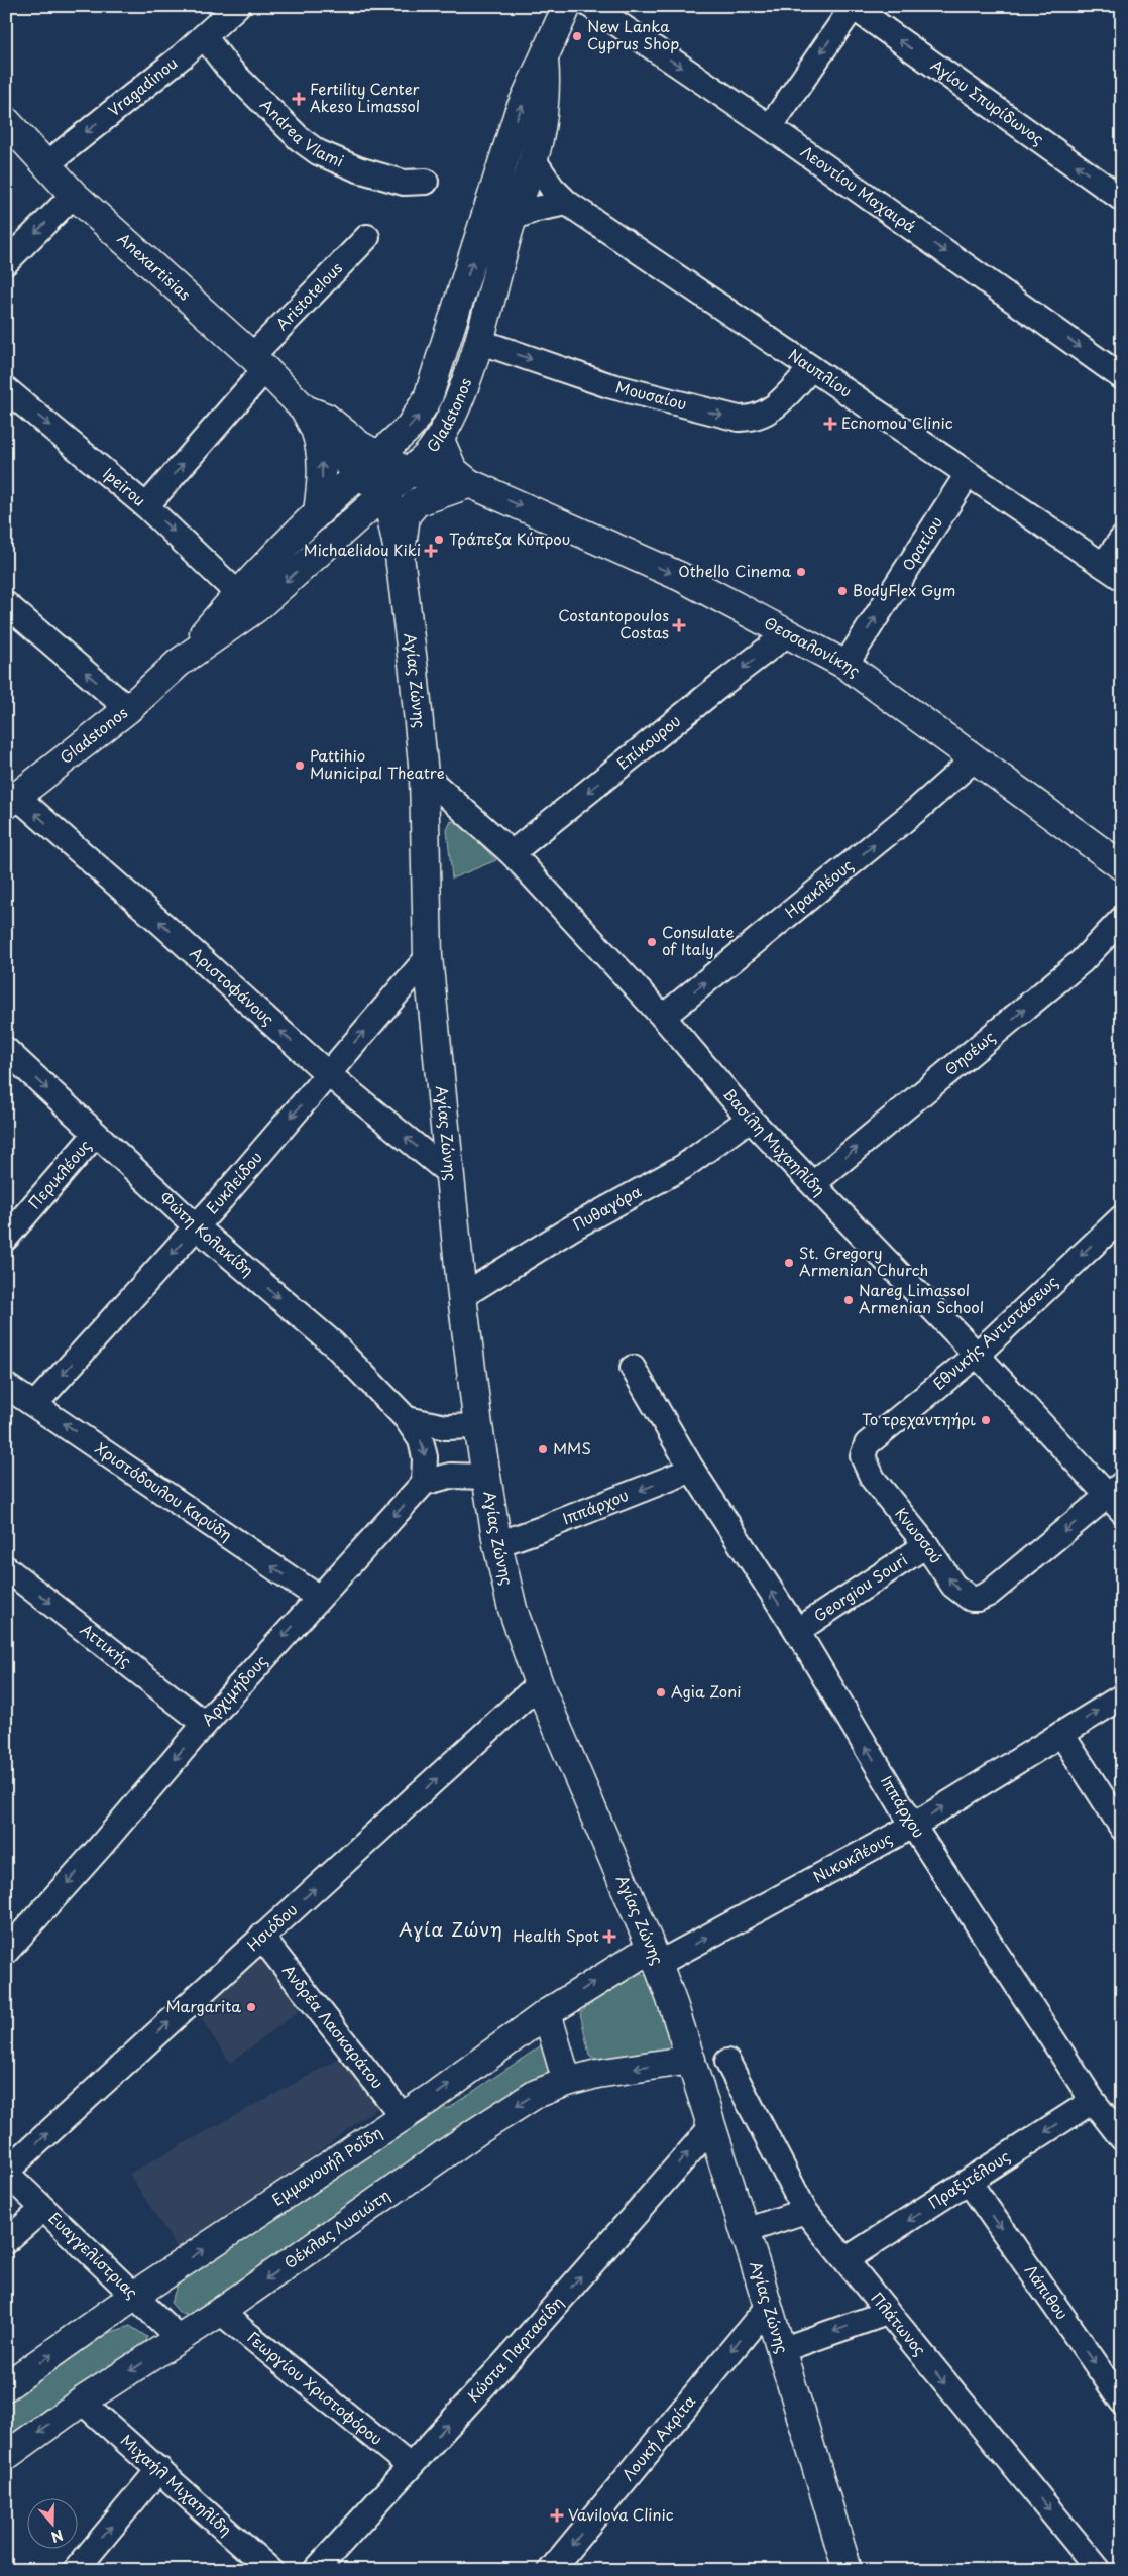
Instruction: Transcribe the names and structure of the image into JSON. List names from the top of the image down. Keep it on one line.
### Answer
{"streets":{"main road":["Anexartisias","Gladstonos","Θεσσαλονίκης","Αγίας Ζώνης","Εμμανουήλ Ροΐδη","Θέκλας Λυσιώτη"],"street":["Vragadinou","Αγίου Σπυρίδωνος","Andrea Vlami","Λεοντίου Μαχαιρά","Aristotelous","Ναυπλίου","Μουσαίου","Ipeirou","Ορατίου","Επίκουρου","Ηρακλέους","Αριστοφάνους","Θησέως","Βασίλη Μιχαηλίδη","Περικλέους","Ευκλείδου","Πυθαγόρα","Φώτη Κολακίδη","Εθνικής Αντιστάσεως","Χριστόδουλου Καρύδη","Ιππάρχου","Κνωσσού","Georgiou Souri","Αττικής","Αρχιμήδους","Νικοκλέους","Ησιόδου","Ανδρέα Λασκαράτου","Πραξιτέλους","Ευαγγελίστριας","Λάπιθου","Πλάτωνος","Κώστα Παρτασίδη","Γεωργίου Χριστοφόρου","Λουκή Ακρίτα","Μιχαήλ Μιχαηλίδη"]},"crossings":[["Vragadinou","Andrea Vlami"],["Vragadinou","Anexartisias"],["Anexartisias","Aristotelous"],["Anexartisias","Gladstonos"],["Anexartisias","Θεσσαλονίκης"],["Anexartisias","Αγίας Ζώνης"],["Aristotelous","Ipeirou"],["Ναυπλίου","Μουσαίου"],["Ναυπλίου","Gladstonos"],["Ναυπλίου","Ορατίου"],["Μουσαίου","Gladstonos"],["Gladstonos","Ipeirou"],["Gladstonos","Θεσσαλονίκης"],["Gladstonos","Αγίας Ζώνης"],["Gladstonos","Αριστοφάνους"],["Ορατίου","Θεσσαλονίκης"],["Θεσσαλονίκης","Επίκουρου"],["Θεσσαλονίκης","Ηρακλέους"],["Αγίας Ζώνης","Αριστοφάνους"],["Αγίας Ζώνης","Βασίλη Μιχαηλίδη"],["Αγίας Ζώνης","Ευκλείδου"],["Αγίας Ζώνης","Πυθαγόρα"],["Αγίας Ζώνης","Ιππάρχου"],["Αγίας Ζώνης","Νικοκλέους"],["Αγίας Ζώνης","Ησιόδου"],["Αγίας Ζώνης","Εμμανουήλ Ροΐδη"],["Αγίας Ζώνης","Θέκλας Λυσιώτη"],["Αγίας Ζώνης","Κώστα Παρτασίδη"],["Αγίας Ζώνης","Λουκή Ακρίτα"],["Επίκουρου","Βασίλη Μιχαηλίδη"],["Ηρακλέους","Βασίλη Μιχαηλίδη"],["Αριστοφάνους","Ευκλείδου"],["Θησέως","Βασίλη Μιχαηλίδη"],["Βασίλη Μιχαηλίδη","Πυθαγόρα"],["Βασίλη Μιχαηλίδη","Εθνικής Αντιστάσεως"],["Βασίλη Μιχαηλίδη","Κνωσσού"],["Περικλέους","Φώτη Κολακίδη"],["Ευκλείδου","Φώτη Κολακίδη"],["Ευκλείδου","Χριστόδουλου Καρύδη"],["Φώτη Κολακίδη","Αρχιμήδους"],["Εθνικής Αντιστάσεως","Κνωσσού"],["Χριστόδουλου Καρύδη","Αρχιμήδους"],["Ιππάρχου","Georgiou Souri"],["Ιππάρχου","Νικοκλέους"],["Ιππάρχου","Πραξιτέλους"],["Κνωσσού","Georgiou Souri"],["Αττικής","Αρχιμήδους"],["Νικοκλέους","Εμμανουήλ Ροΐδη"],["Ησιόδου","Ανδρέα Λασκαράτου"],["Ησιόδου","Ευαγγελίστριας"],["Ανδρέα Λασκαράτου","Εμμανουήλ Ροΐδη"],["Εμμανουήλ Ροΐδη","Ευαγγελίστριας"],["Πραξιτέλους","Λάπιθου"],["Πραξιτέλους","Πλάτωνος"],["Θέκλας Λυσιώτη","Ευαγγελίστριας"],["Θέκλας Λυσιώτη","Γεωργίου Χριστοφόρου"],["Θέκλας Λυσιώτη","Μιχαήλ Μιχαηλίδη"],["Κώστα Παρτασίδη","Γεωργίου Χριστοφόρου"]],"one_way":["Vragadinou","Αγίου Σπυρίδωνος","Λεοντίου Μαχαιρά","Aristotelous","Μουσαίου","Ορατίου","Θεσσαλονίκης","Επίκουρου","Ηρακλέους","Αριστοφάνους","Θησέως","Φώτη Κολακίδη","Εθνικής Αντιστάσεως","Χριστόδουλου Καρύδη","Ιππάρχου","Αττικής","Αρχιμήδους","Νικοκλέους","Ησιόδου","Εμμανουήλ Ροΐδη","Πραξιτέλους","Θέκλας Λυσιώτη","Λάπιθου","Πλάτωνος","Κώστα Παρτασίδη","Λουκή Ακρίτα"],"districts":["Αγία Ζώνη"],"places":{"other":["New Lanka Cyprus Shop","Τράπεζα Κύπρου","Othello Cinema","BodyFlex Gym","Pattihio Municipal Theatre","Consulate of Italy","St. Gregory Armenian Church","Nareg Limassol Armenian School","Το τρεχαντηήρι","MMS","Agia Zoni","Margarita"],"health":["Fertility Center Akeso Limassol","Ecnomou Clinic","Michaelidou Kiki","Costantopoulos Costas","Health Spot","Vavilova Clinic"]},"north":"bottom"}
